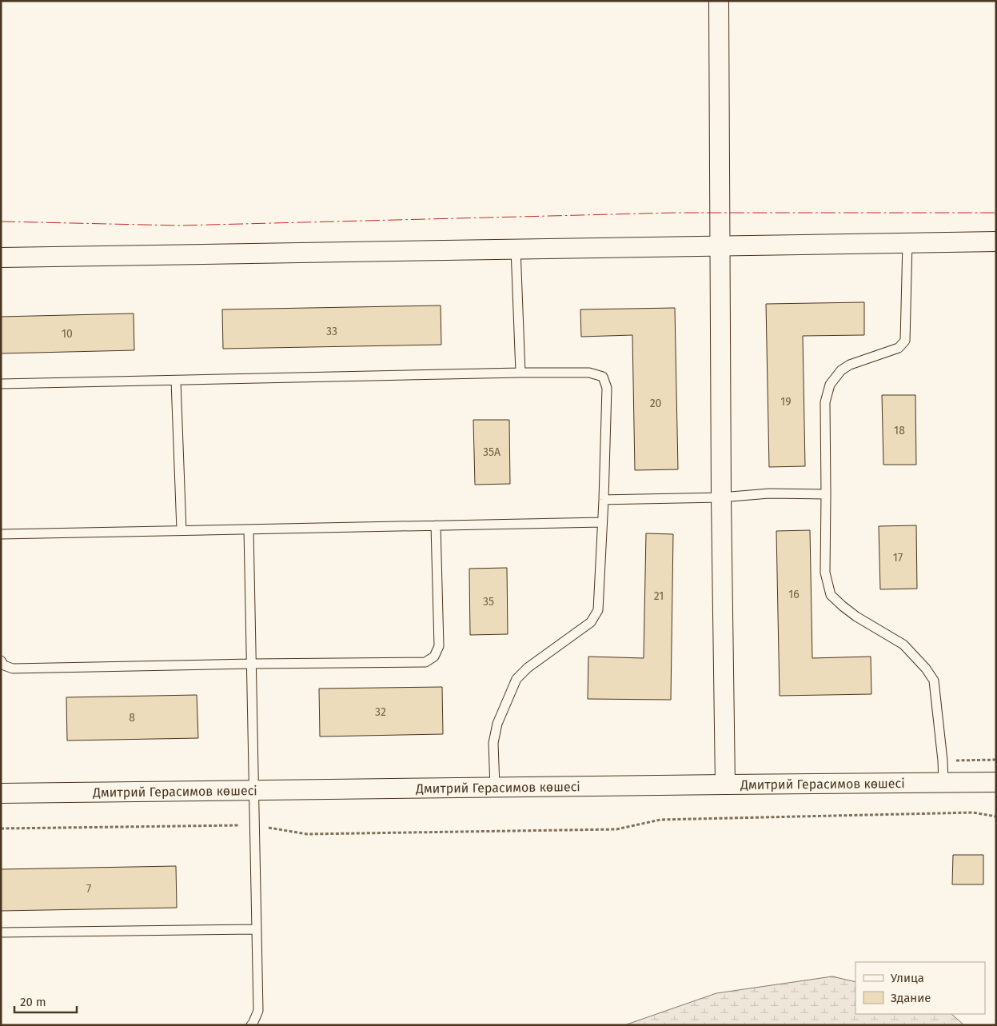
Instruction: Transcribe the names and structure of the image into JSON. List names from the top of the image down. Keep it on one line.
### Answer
{"streets":{"street":["Дмитрий Герасимов көшесі"]},"house_numbers":["33","10","19","20","18","35А","17","16","21","35","32","8","7"],"legend":["Улица","Здание"],"scale_bar":"20 m"}
